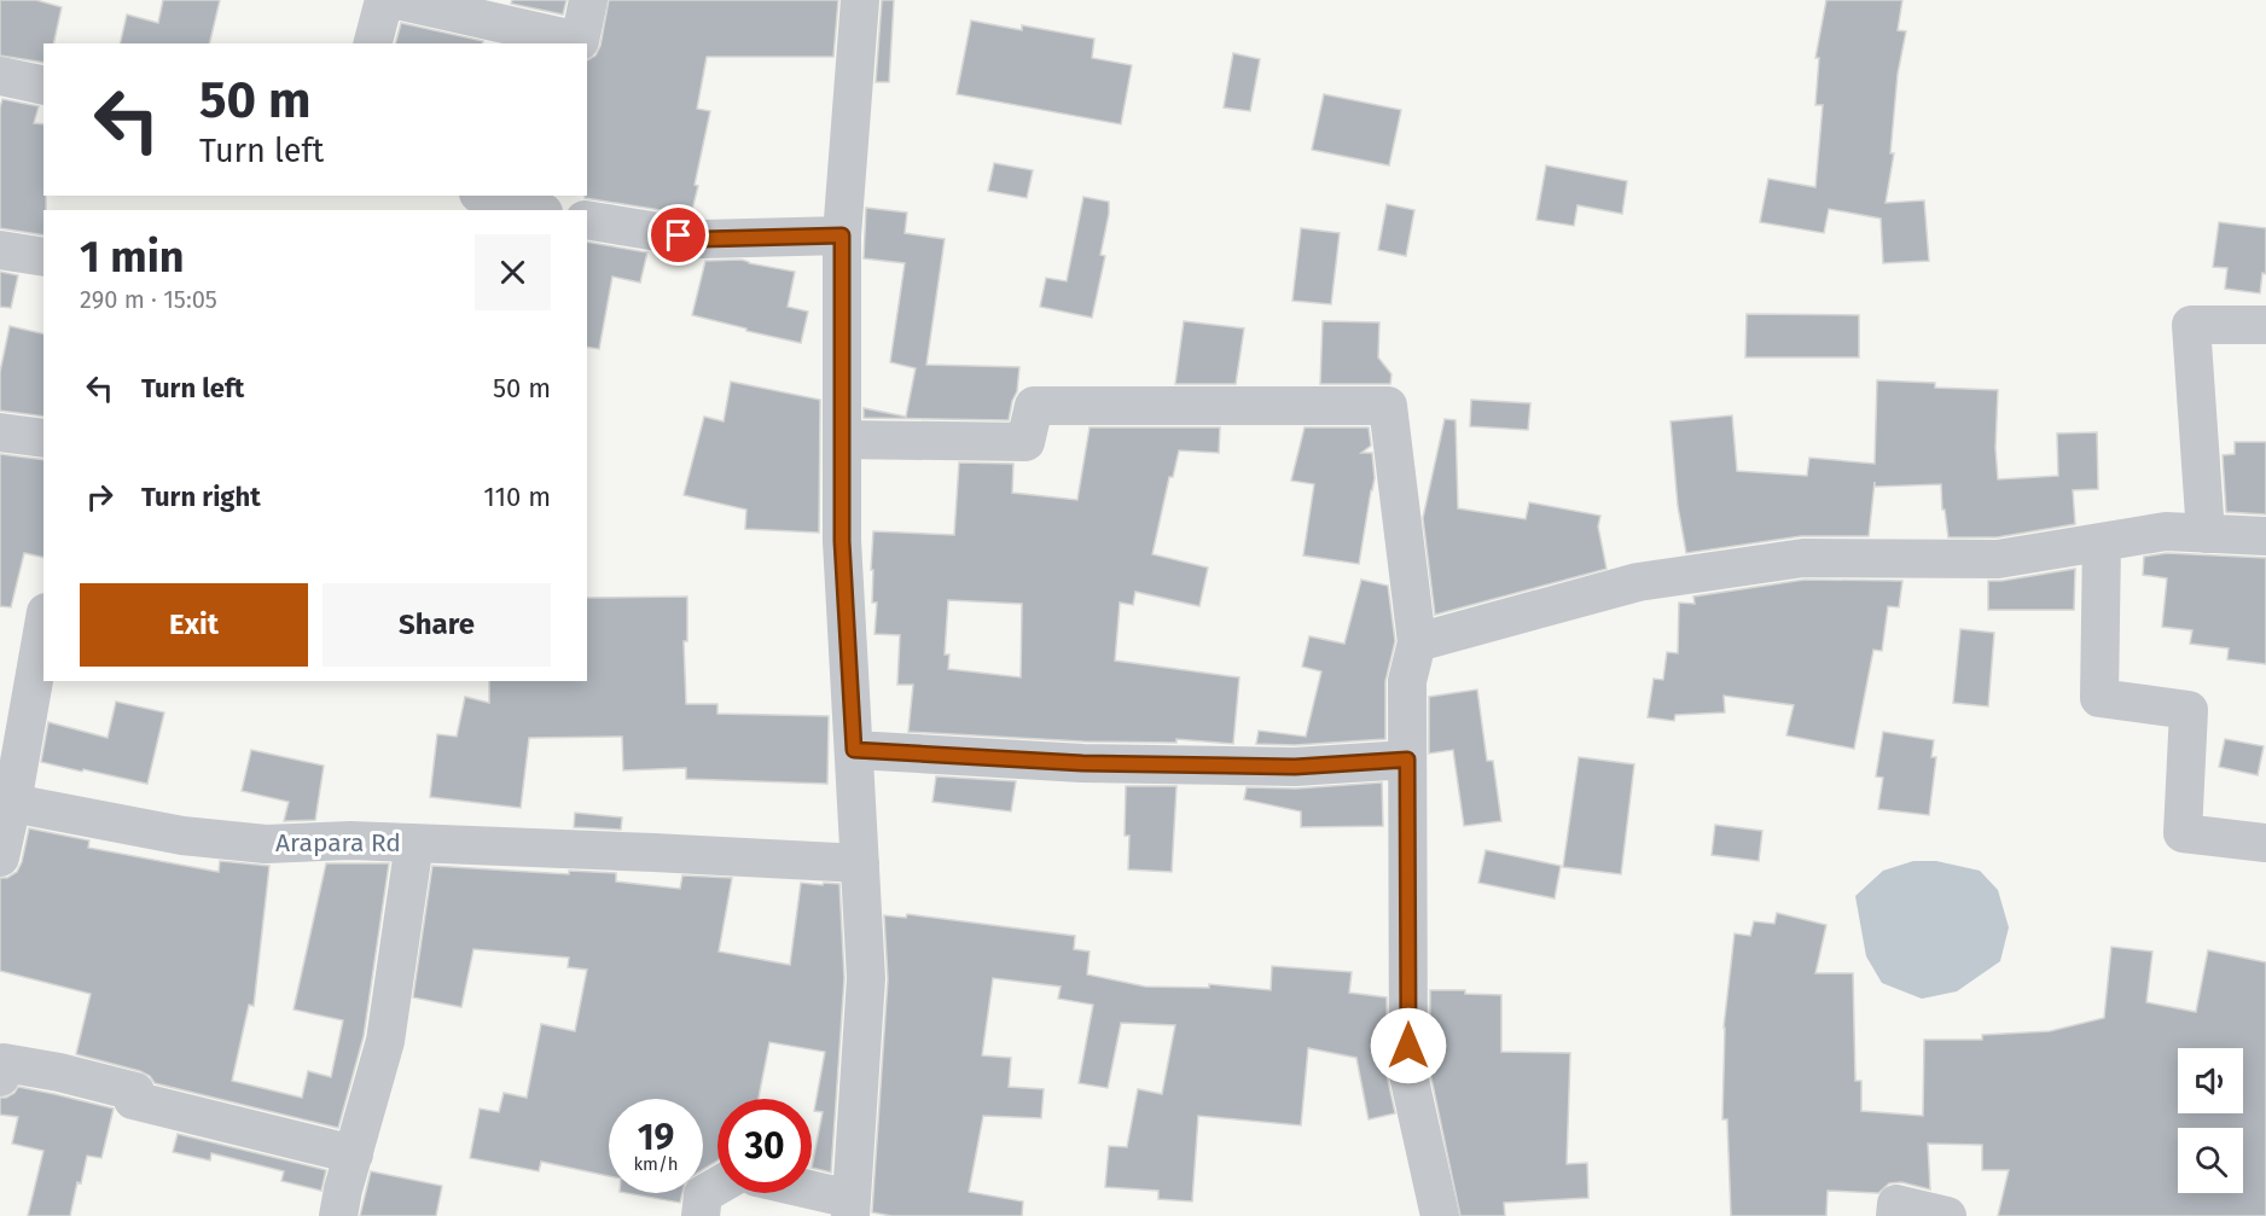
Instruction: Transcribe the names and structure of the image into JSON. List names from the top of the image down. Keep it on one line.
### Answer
{"streets":{"street":["Arapara Rd"]},"page":{"turn":["50 m","Turn left"],"heading":["1 min","290 m · 15:05"],"list":[{"name":"Turn left","value":"50 m"},{"name":"Turn right","value":"110 m"}],"buttons":["Exit","Share"],"speed":"19 km/h","limit":"30"}}
